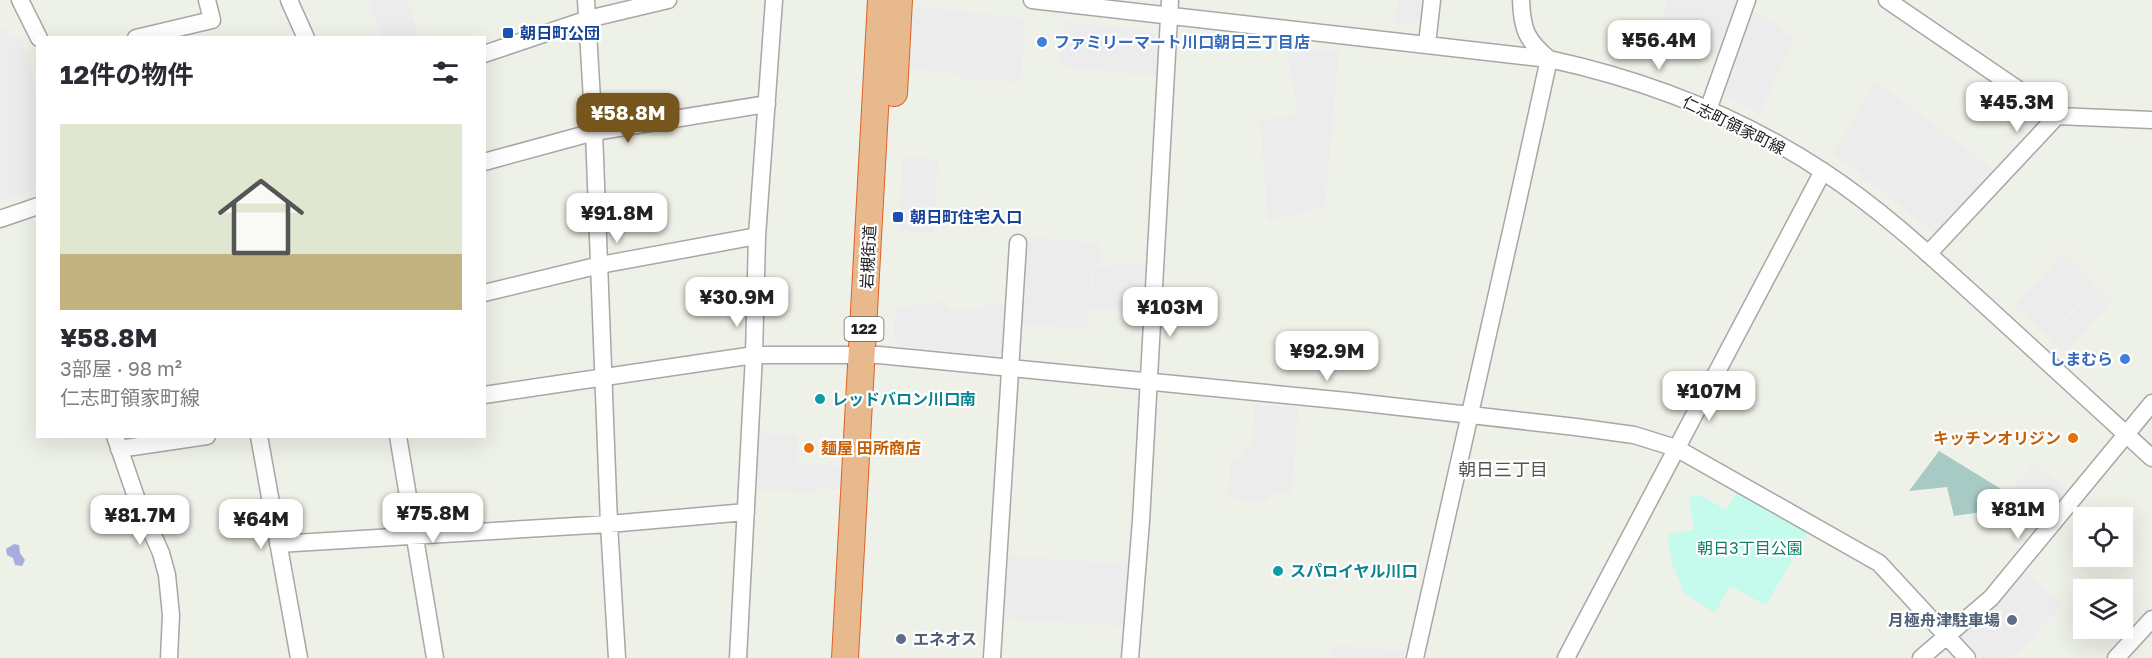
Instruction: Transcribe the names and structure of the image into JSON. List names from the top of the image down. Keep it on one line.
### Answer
{"streets":{"highway":["岩槻街道","122"],"street":["仁志町領家町線"]},"districts":["朝日三丁目"],"parks":["朝日3丁目公園"],"places":{"transit":["朝日町公団","朝日町住宅入口"],"other":["ファミリーマート川口朝日三丁目店","しまむら","レッドバロン川口南","キッチンオリジン","麺屋 田所商店","スパロイヤル川口","月極舟津駐車場","エネオス"]},"page":{"price":["¥56.4M","¥45.3M","¥58.8M","¥91.8M","¥30.9M","¥103M","¥92.9M","¥107M","¥81M","¥75.8M","¥81.7M","¥64M"],"heading":"12件の物件","list":[{"name":"¥58.8M","note":"3部屋 · 98 m² · 仁志町領家町線"}]}}
